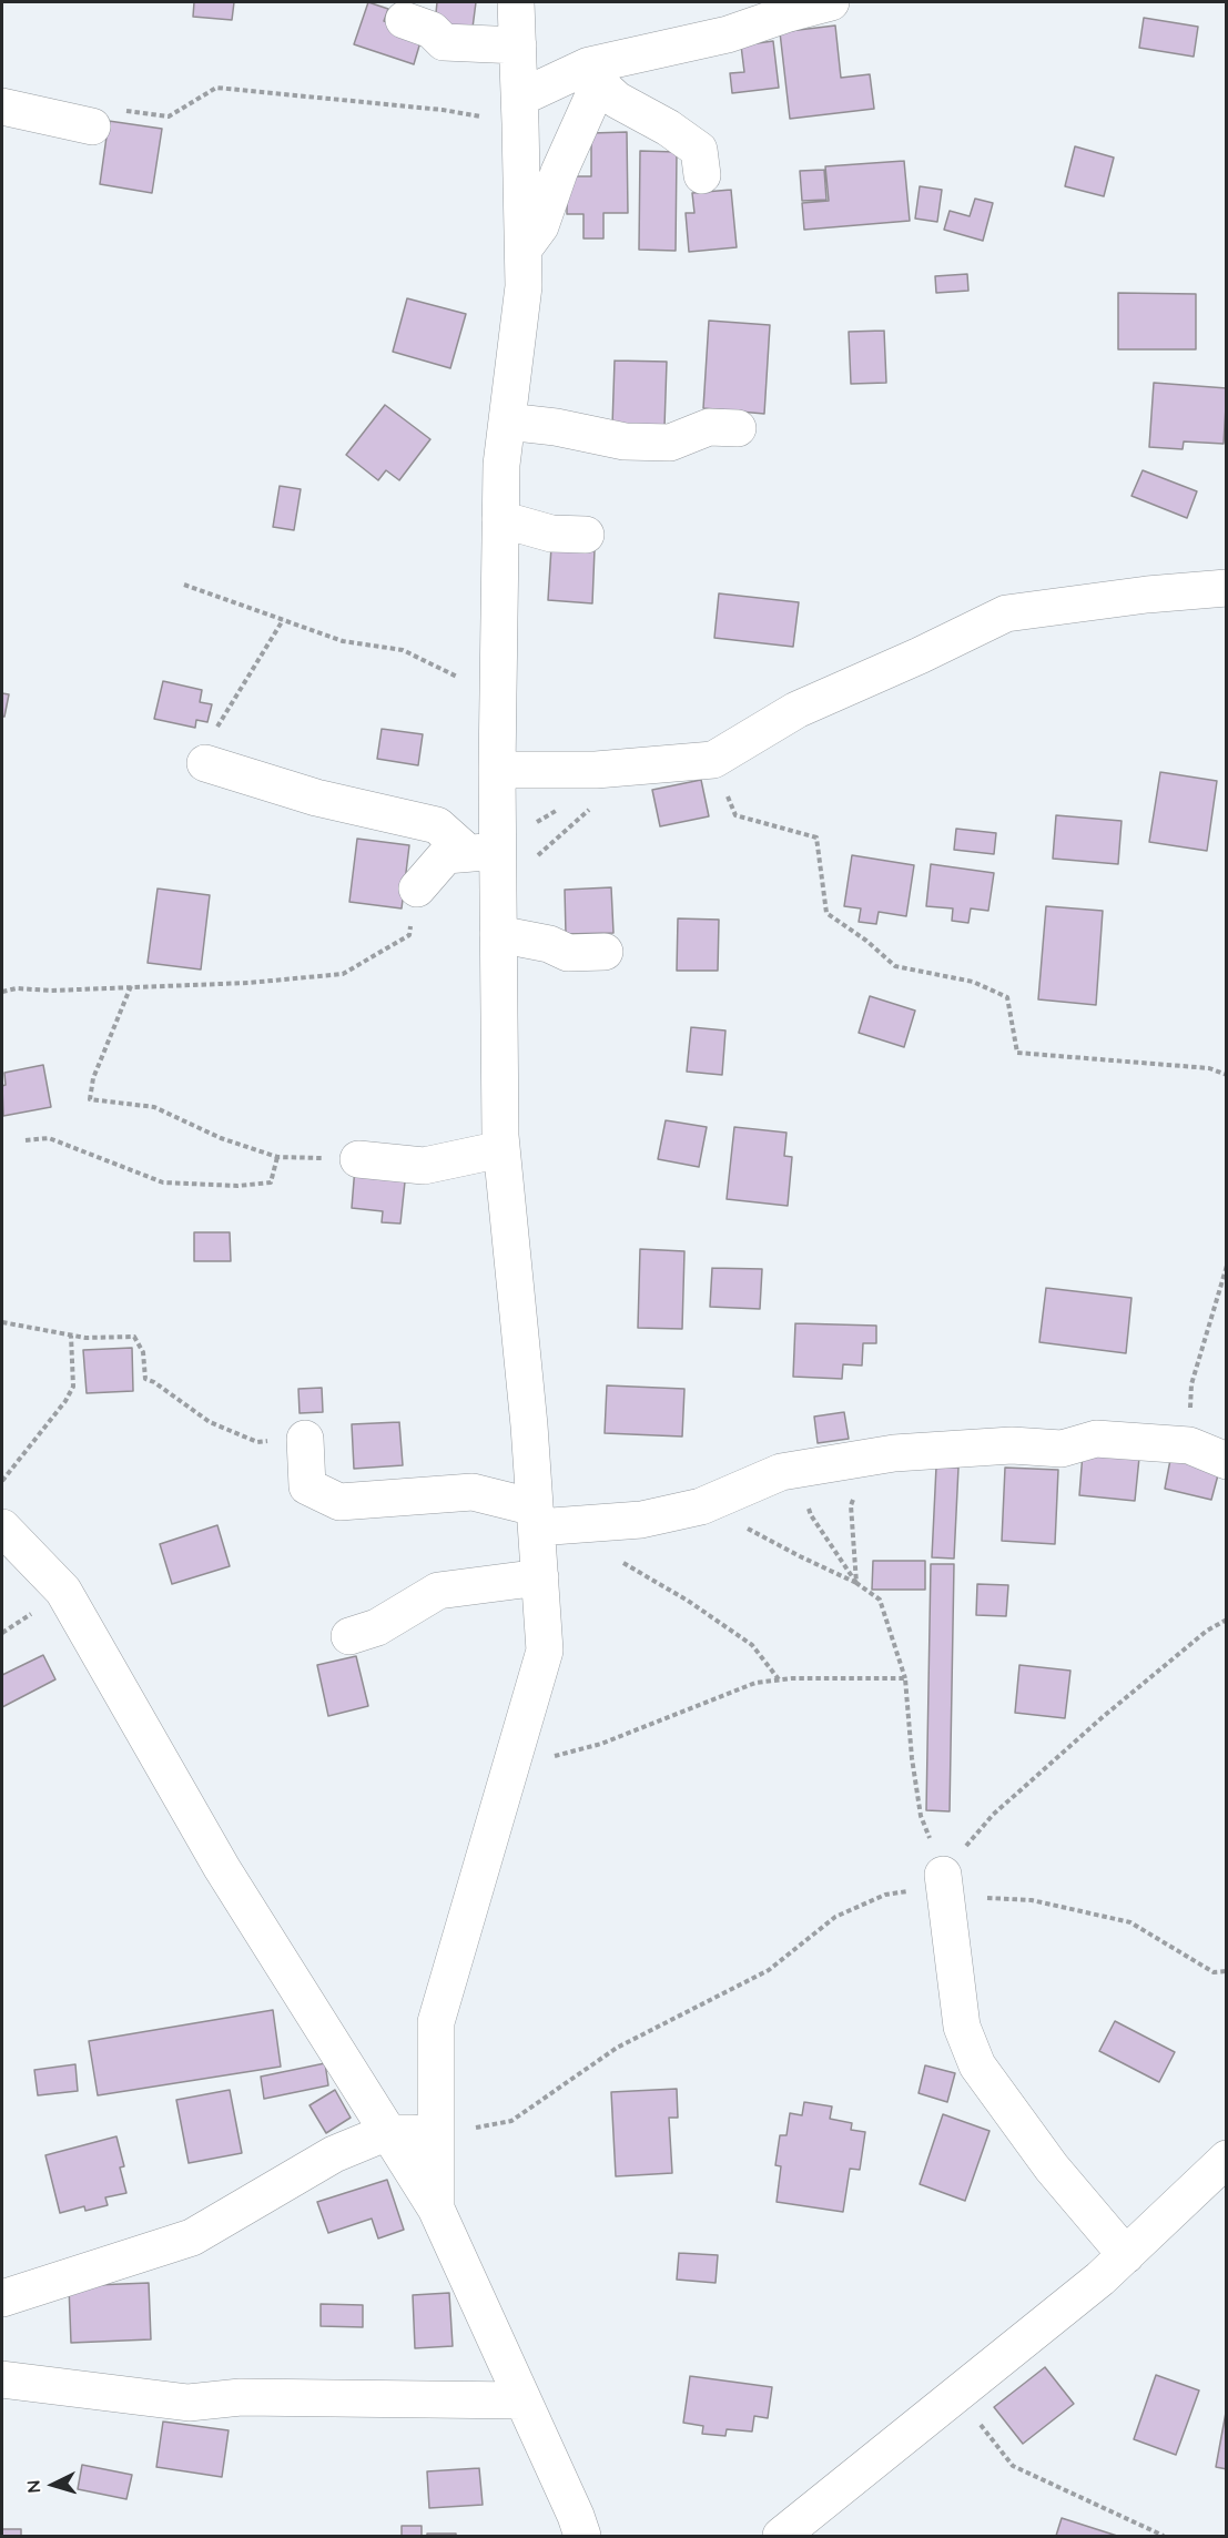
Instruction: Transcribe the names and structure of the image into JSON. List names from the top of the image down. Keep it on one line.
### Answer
{"north":"left"}
